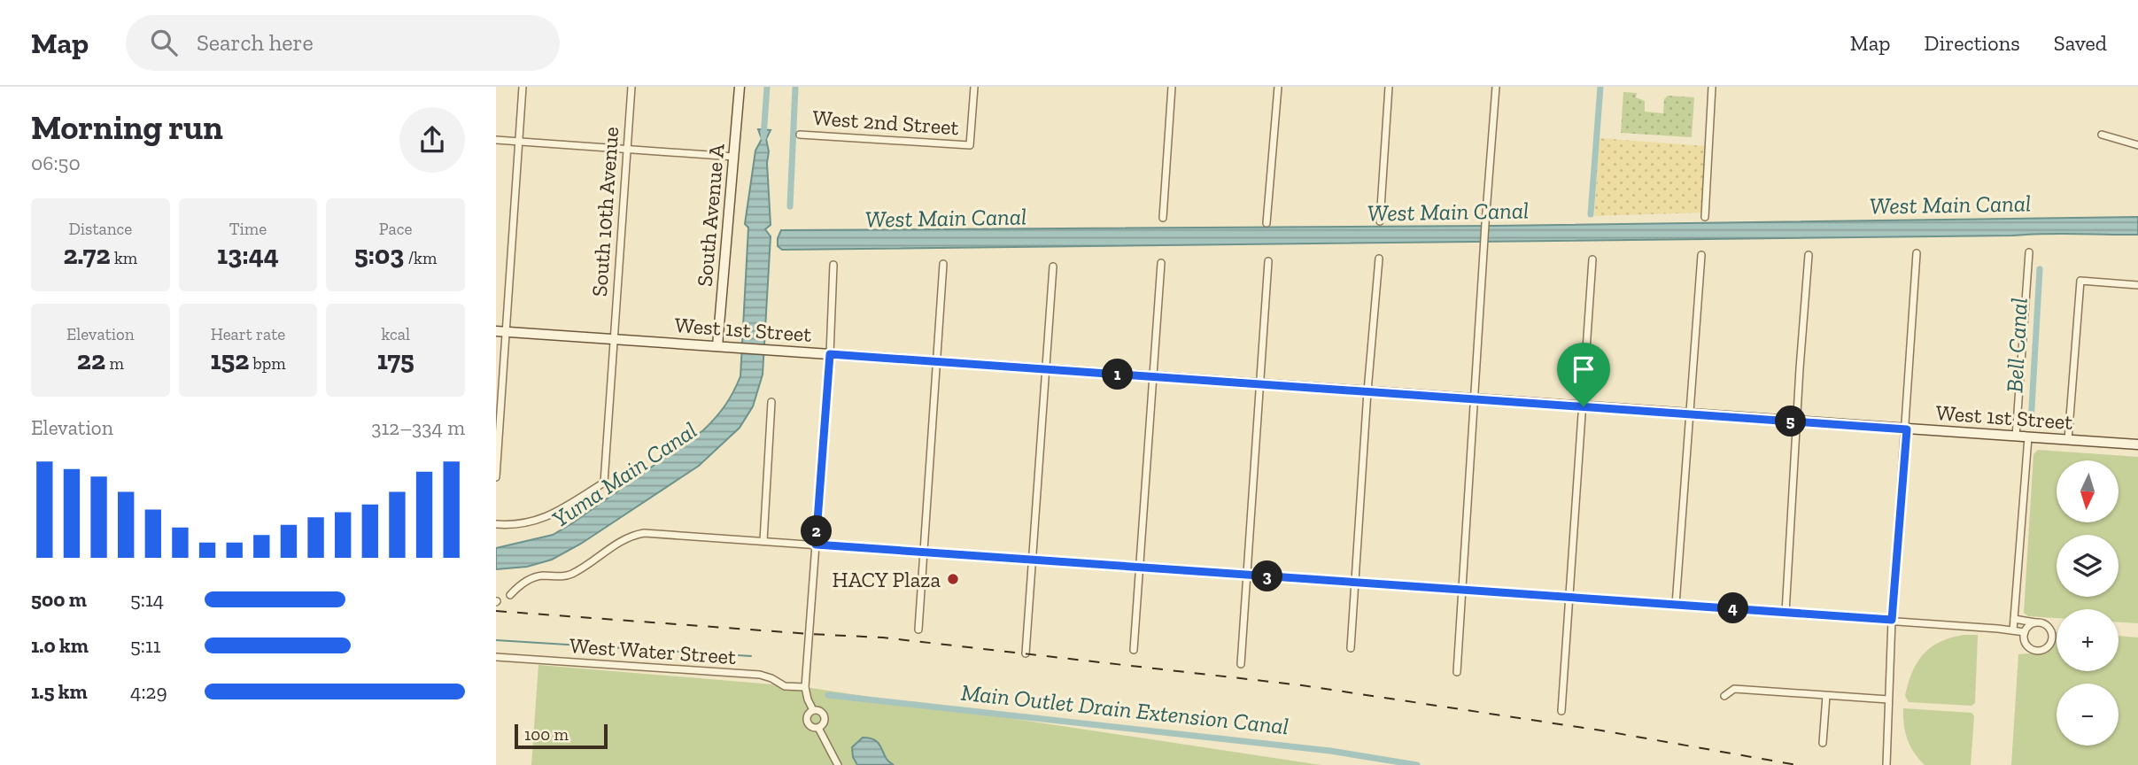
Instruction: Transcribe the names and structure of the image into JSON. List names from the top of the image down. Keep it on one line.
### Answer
{"streets":{"main road":["South Avenue A","West 1st Street"],"street":["West 2nd Street","South 10th Avenue","West Water Street"]},"crossings":[["South 10th Avenue","West 1st Street"],["South Avenue A","West 1st Street"]],"water":["West Main Canal","Bell Canal","Yuma Main Canal","Main Outlet Drain Extension Canal"],"places":["HACY Plaza"],"scale_bar":"100 m","north":"bottom","page":{"header":"Map","search":"Search here","nav":["Map","Directions","Saved"],"heading":["Morning run","06:50"],"stats":[["Distance","2.72 km"],["Time","13:44"],["Pace","5:03 /km"],["Elevation","22 m"],["Heart rate","152 bpm"],["kcal","175"]],"pins":["1","5","2","3","4"],"chart":["Elevation","312–334 m"],"map_buttons":["+","−"],"list":[{"name":"500 m","note":"5:14"},{"name":"1.0 km","note":"5:11"},{"name":"1.5 km","note":"4:29"}],"scale":"100 m"}}
